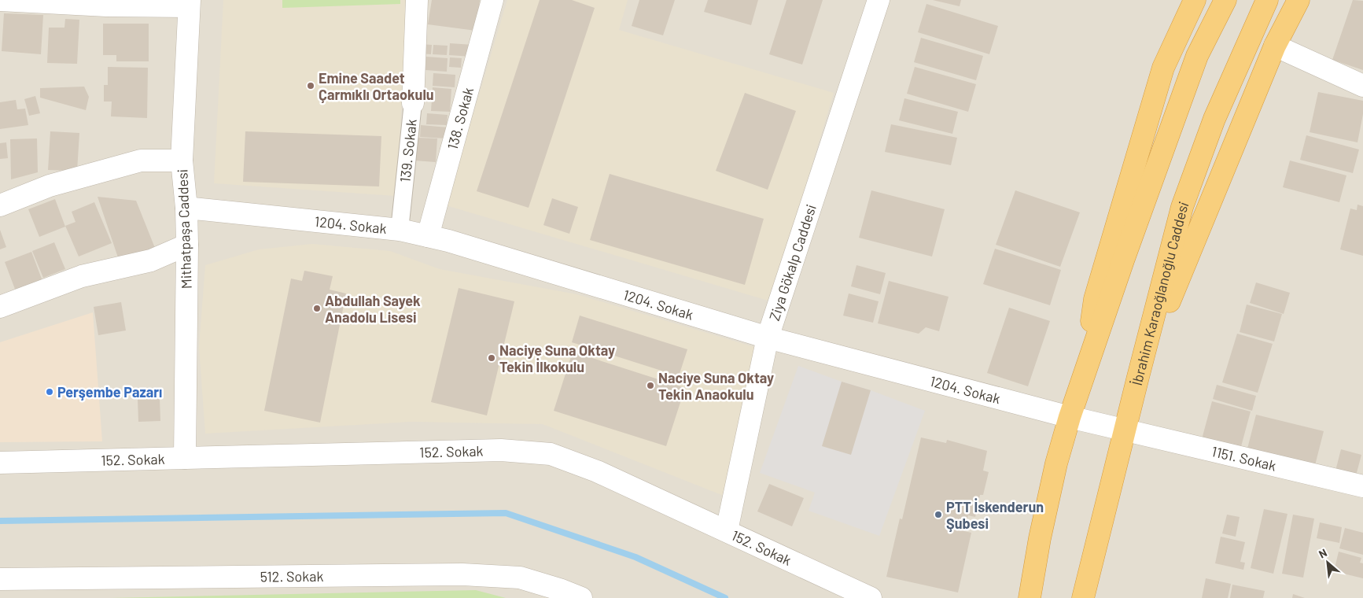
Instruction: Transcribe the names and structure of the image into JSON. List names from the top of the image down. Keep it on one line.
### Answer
{"streets":{"highway":["İbrahim Karaoğlanoğlu Caddesi"],"street":["138. Sokak","139. Sokak","1204. Sokak","Mithatpaşa Caddesi","Ziya Gökalp Caddesi","152. Sokak","1151. Sokak","512. Sokak"]},"crossings":[["138. Sokak","1204. Sokak"],["139. Sokak","1204. Sokak"],["1204. Sokak","Mithatpaşa Caddesi"],["1204. Sokak","Ziya Gökalp Caddesi"],["1204. Sokak","İbrahim Karaoğlanoğlu Caddesi"],["1204. Sokak","1151. Sokak"],["Mithatpaşa Caddesi","152. Sokak"],["Ziya Gökalp Caddesi","152. Sokak"],["İbrahim Karaoğlanoğlu Caddesi","1151. Sokak"]],"places":["Emine Saadet Çarmıklı Ortaokulu","Abdullah Sayek Anadolu Lisesi","Naciye Suna Oktay Tekin İlkokulu","Naciye Suna Oktay Tekin Anaokulu","Perşembe Pazarı","PTT İskenderun Şubesi"],"north":"top left"}
